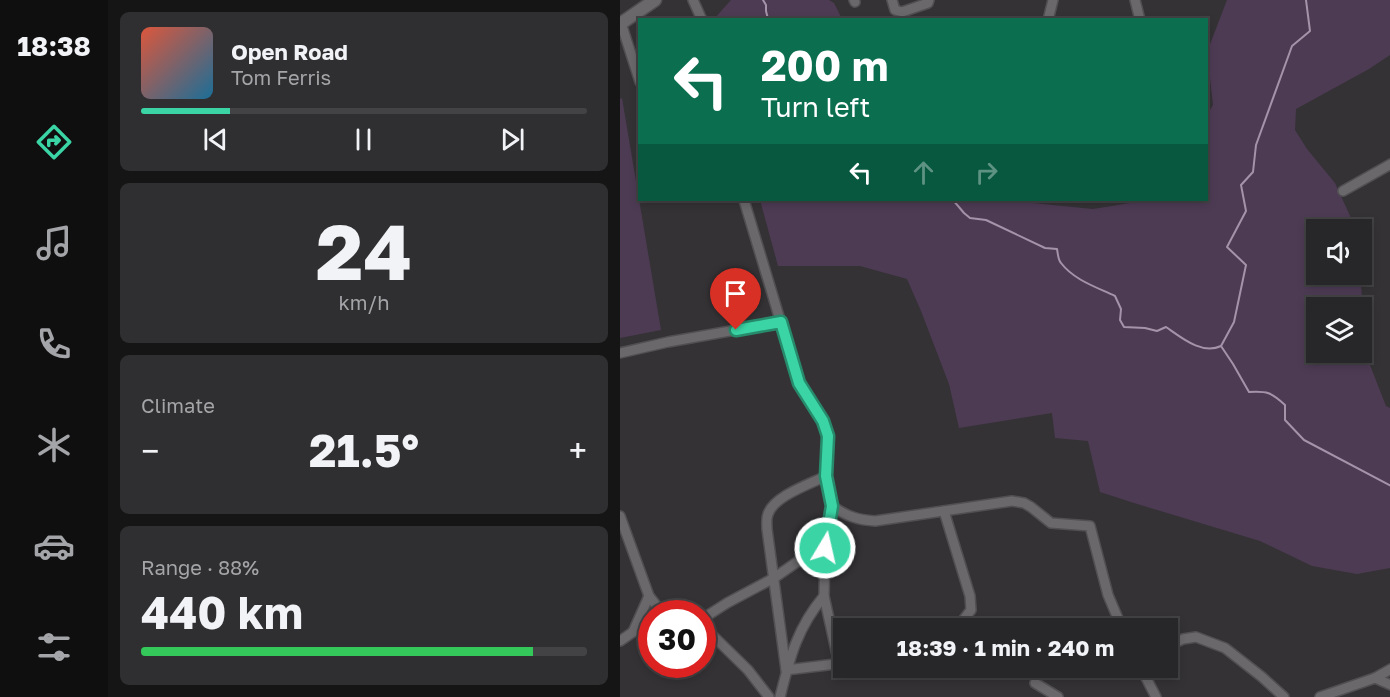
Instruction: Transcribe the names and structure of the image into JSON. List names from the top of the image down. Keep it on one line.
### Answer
{"page":{"tabs":"18:38","turn":["200 m","Turn left"],"song":["Open Road","Tom Ferris"],"tile":[["24","km/h"],"Climate",["Range · 88%","440 km"]],"heat":["−","21.5°","+"],"limit":"30","trip":"18:39 · 1 min · 240 m"}}
